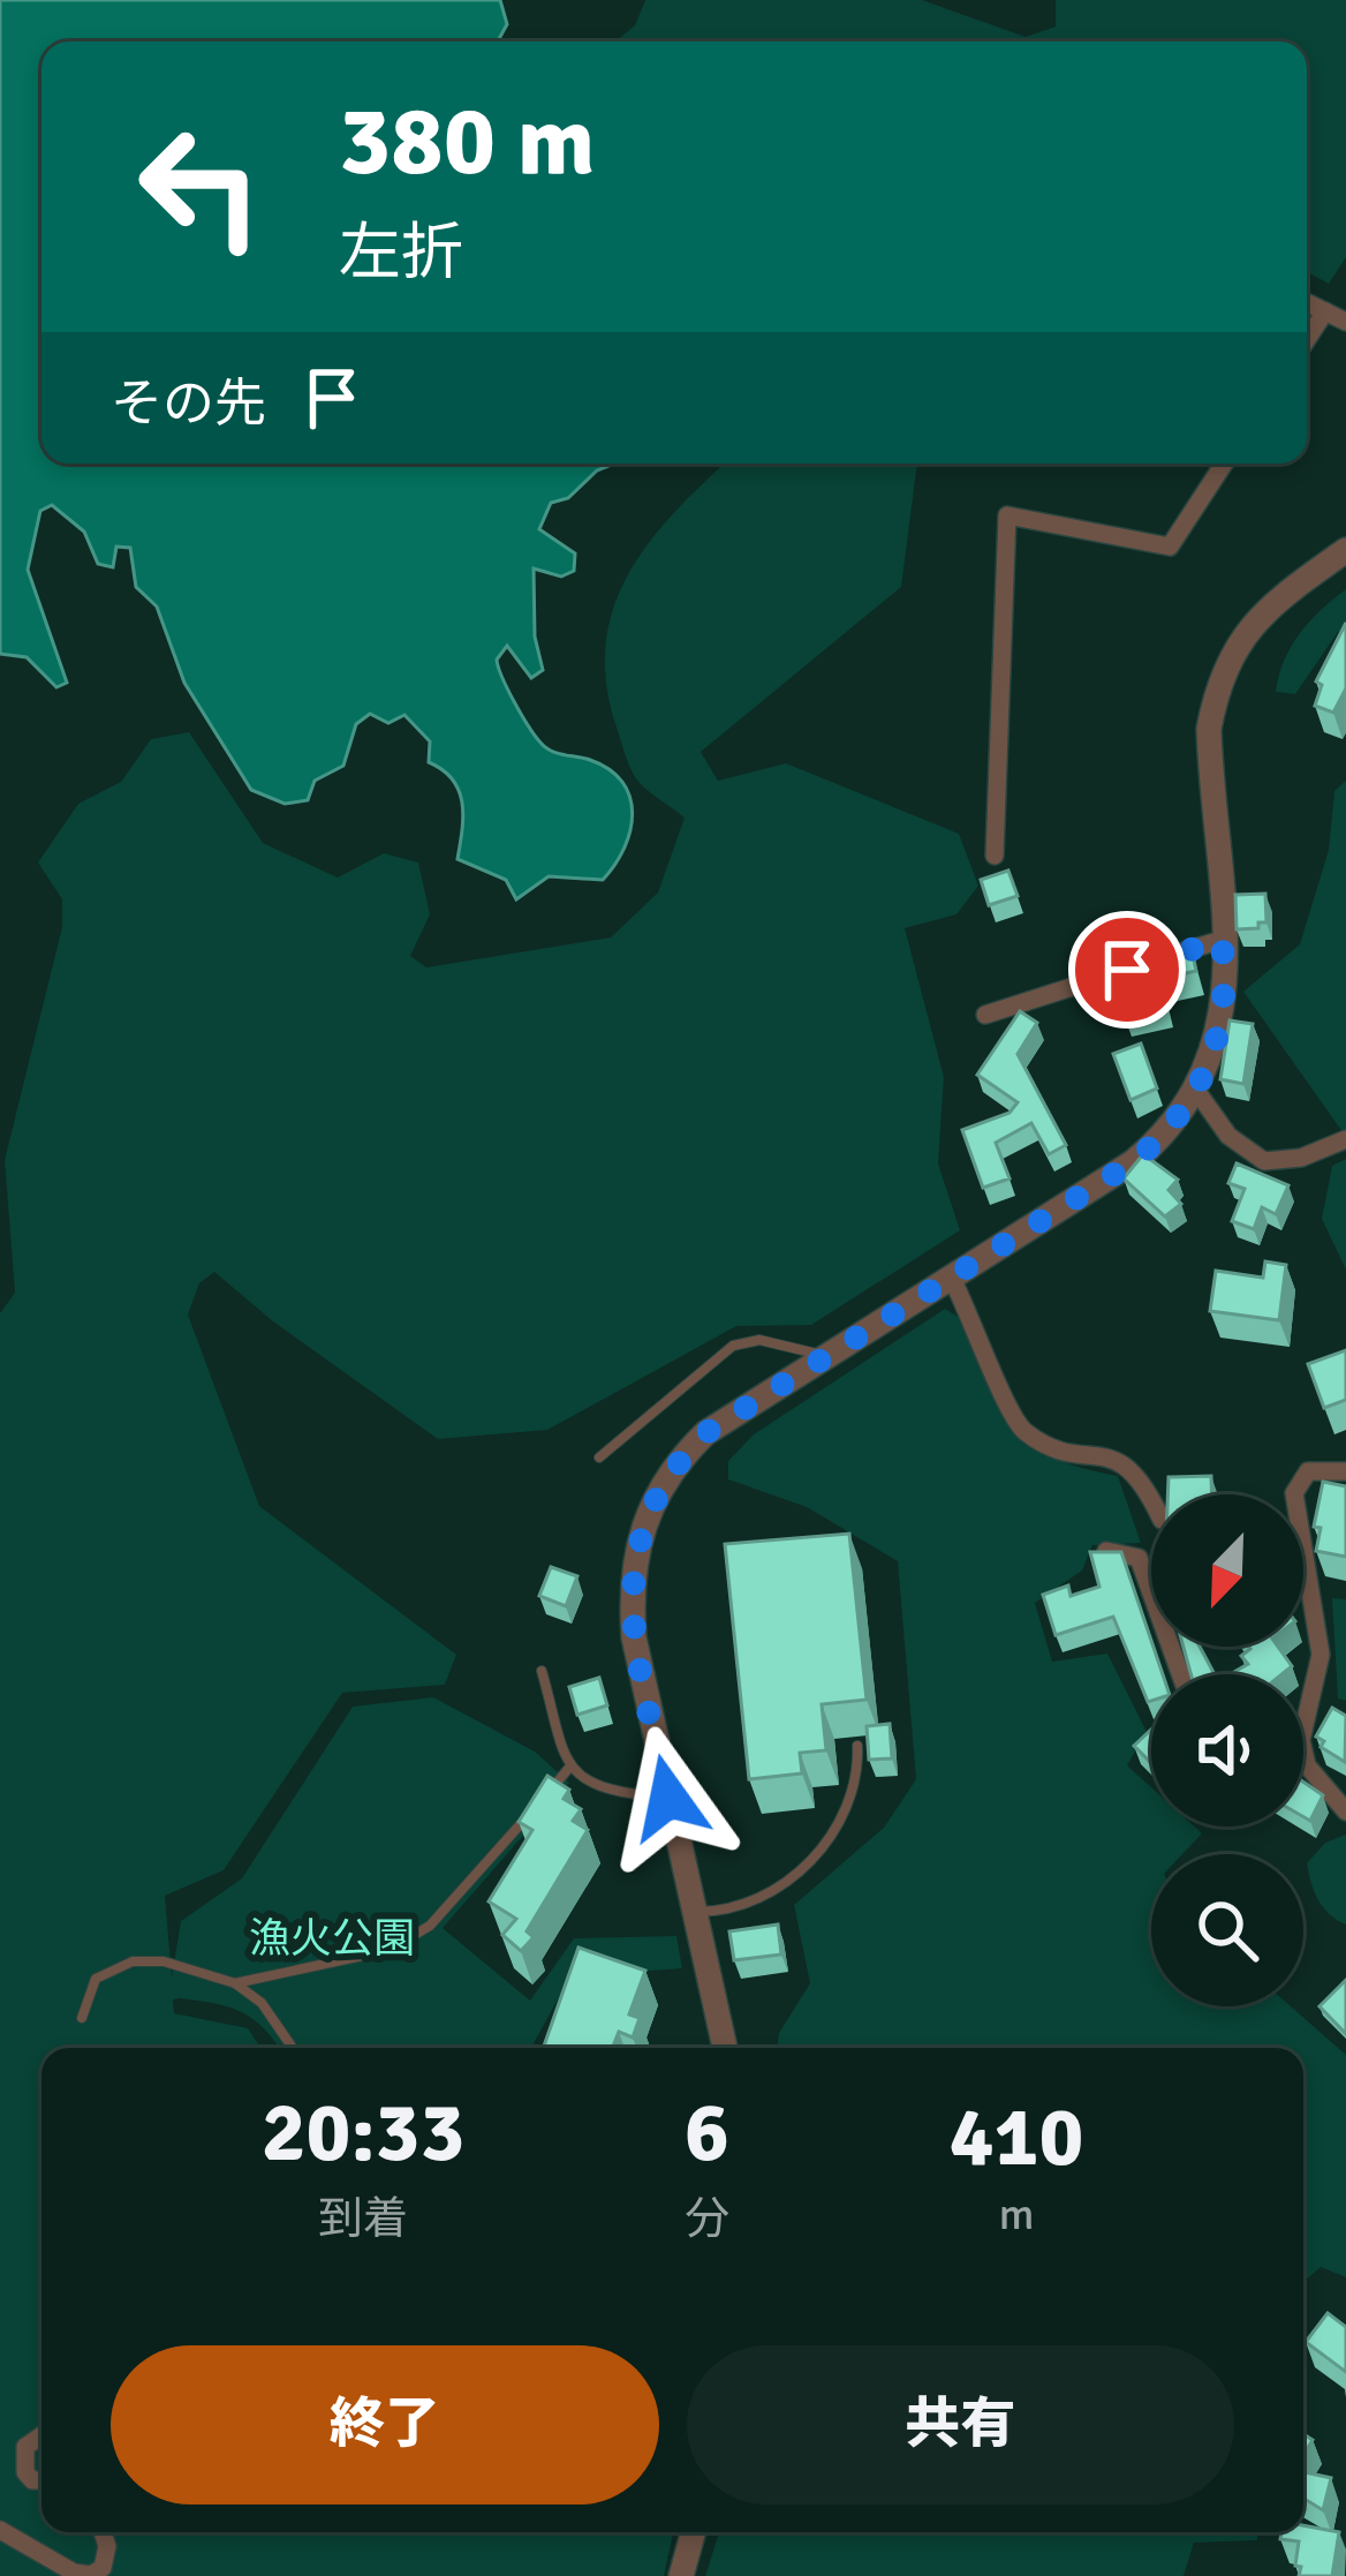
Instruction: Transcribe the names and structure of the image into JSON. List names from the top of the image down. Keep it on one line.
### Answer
{"parks":["漁火公園"],"north":"bottom left","page":{"turn":["380 m","左折"],"then":"その先","eta":["20:33","到着","6","分","410","m"],"buttons":["終了","共有"]}}
